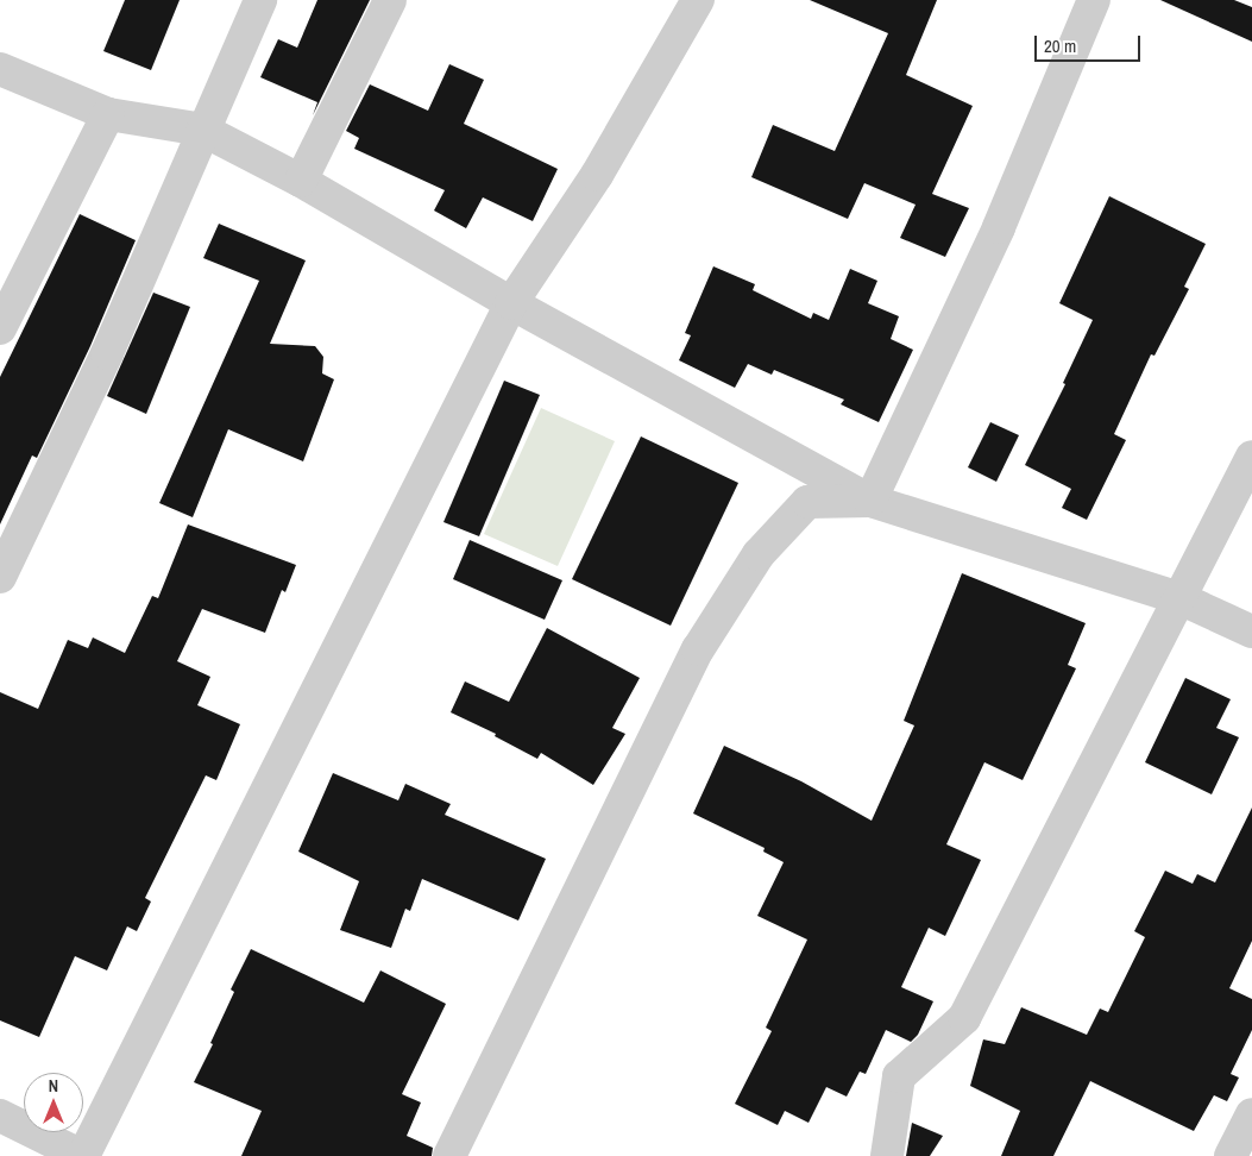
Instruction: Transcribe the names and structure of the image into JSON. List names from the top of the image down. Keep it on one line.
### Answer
{"scale_bar":"20 m","north":"top"}
